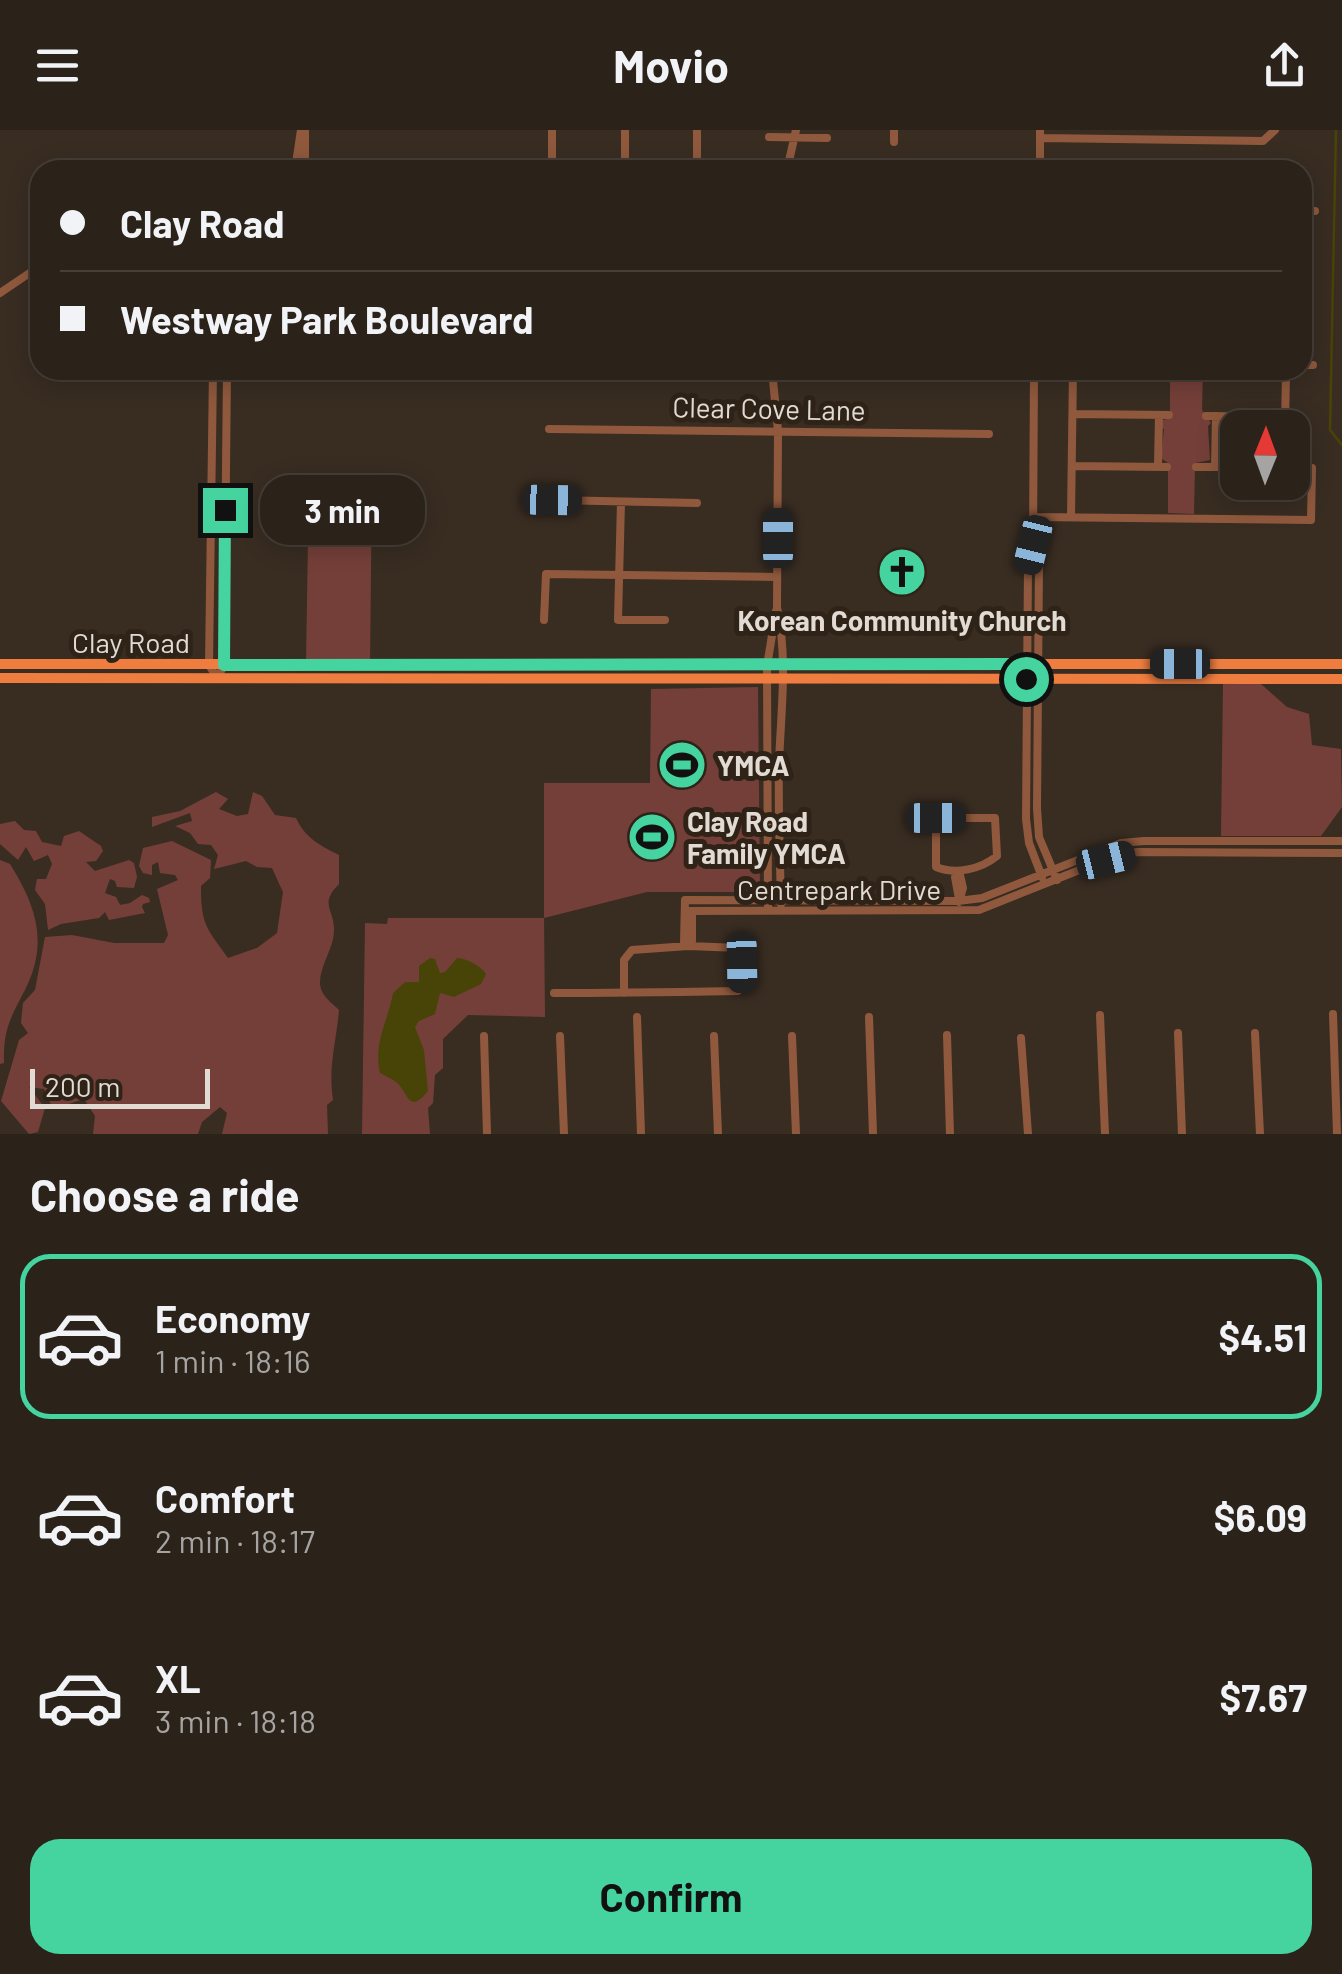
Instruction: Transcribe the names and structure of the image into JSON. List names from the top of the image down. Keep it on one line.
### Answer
{"streets":{"main road":["Clay Road"],"street":["Clear Cove Lane","Centrepark Drive"]},"places":{"church":["Korean Community Church"],"sports":["YMCA","Clay Road Family YMCA"]},"scale_bar":"200 m","north":"top","page":{"header":"Movio","banner":["Clay Road","Westway Park Boulevard"],"bubble":"3 min","scale":"200 m","heading":"Choose a ride","list":[{"name":"Economy","note":"1 min · 18:16","value":"$4.51"},{"name":"Comfort","note":"2 min · 18:17","value":"$6.09"},{"name":"XL","note":"3 min · 18:18","value":"$7.67"}],"buttons":"Confirm"}}
